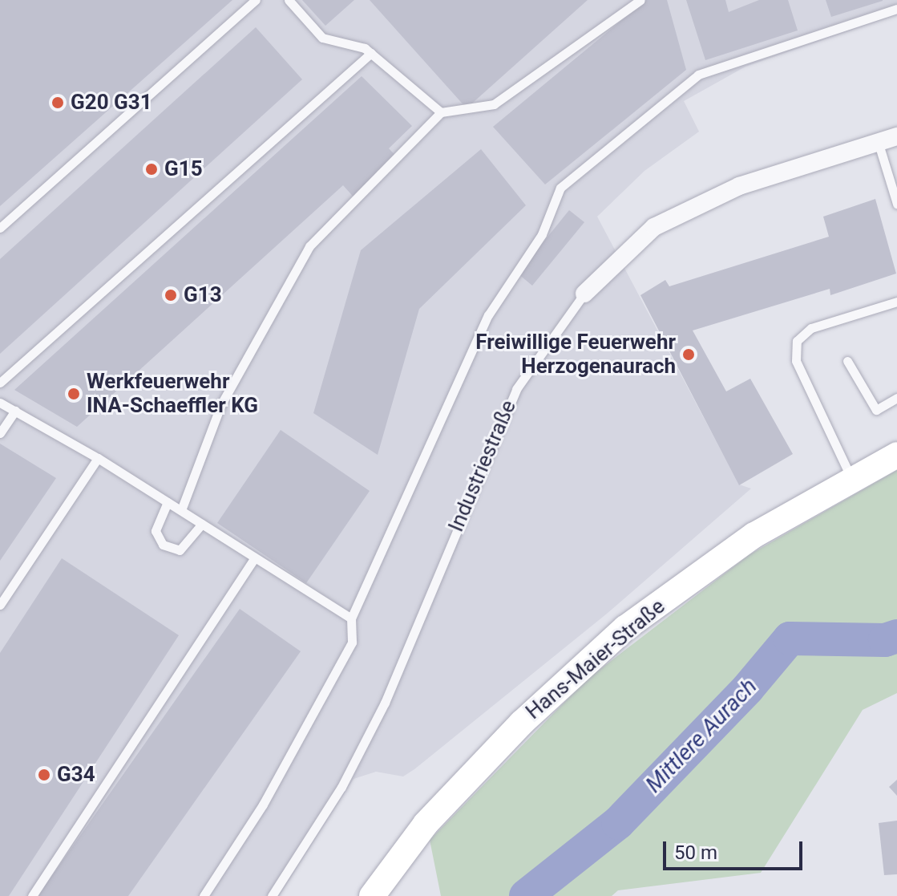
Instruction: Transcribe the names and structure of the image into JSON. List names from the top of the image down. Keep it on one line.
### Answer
{"streets":{"street":["Industriestraße","Hans-Maier-Straße"]},"water":["Mittlere Aurach"],"places":["G20 G31","G15","G13","Freiwillige Feuerwehr Herzogenaurach","Werkfeuerwehr INA-Schaeffler KG","G34"],"scale_bar":"50 m"}
